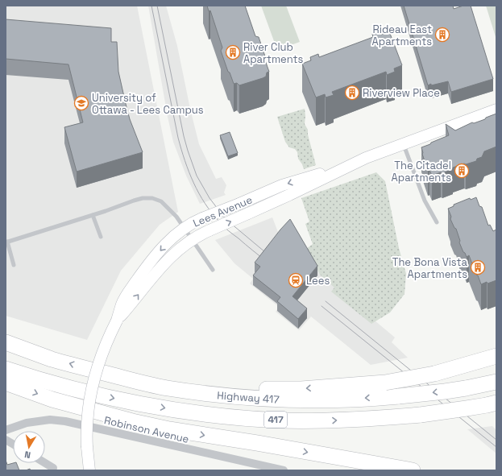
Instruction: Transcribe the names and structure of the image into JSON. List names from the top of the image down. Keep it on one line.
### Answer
{"streets":{"highway":["Highway 417","417"],"main road":["Lees Avenue"],"street":["Robinson Avenue"]},"places":{"building":["Rideau East Apartments","River Club Apartments","Riverview Place","The Citadel Apartments","The Bona Vista Apartments"],"school or university":["University of Ottawa - Lees Campus"],"station":["Lees"]},"north":"bottom"}
